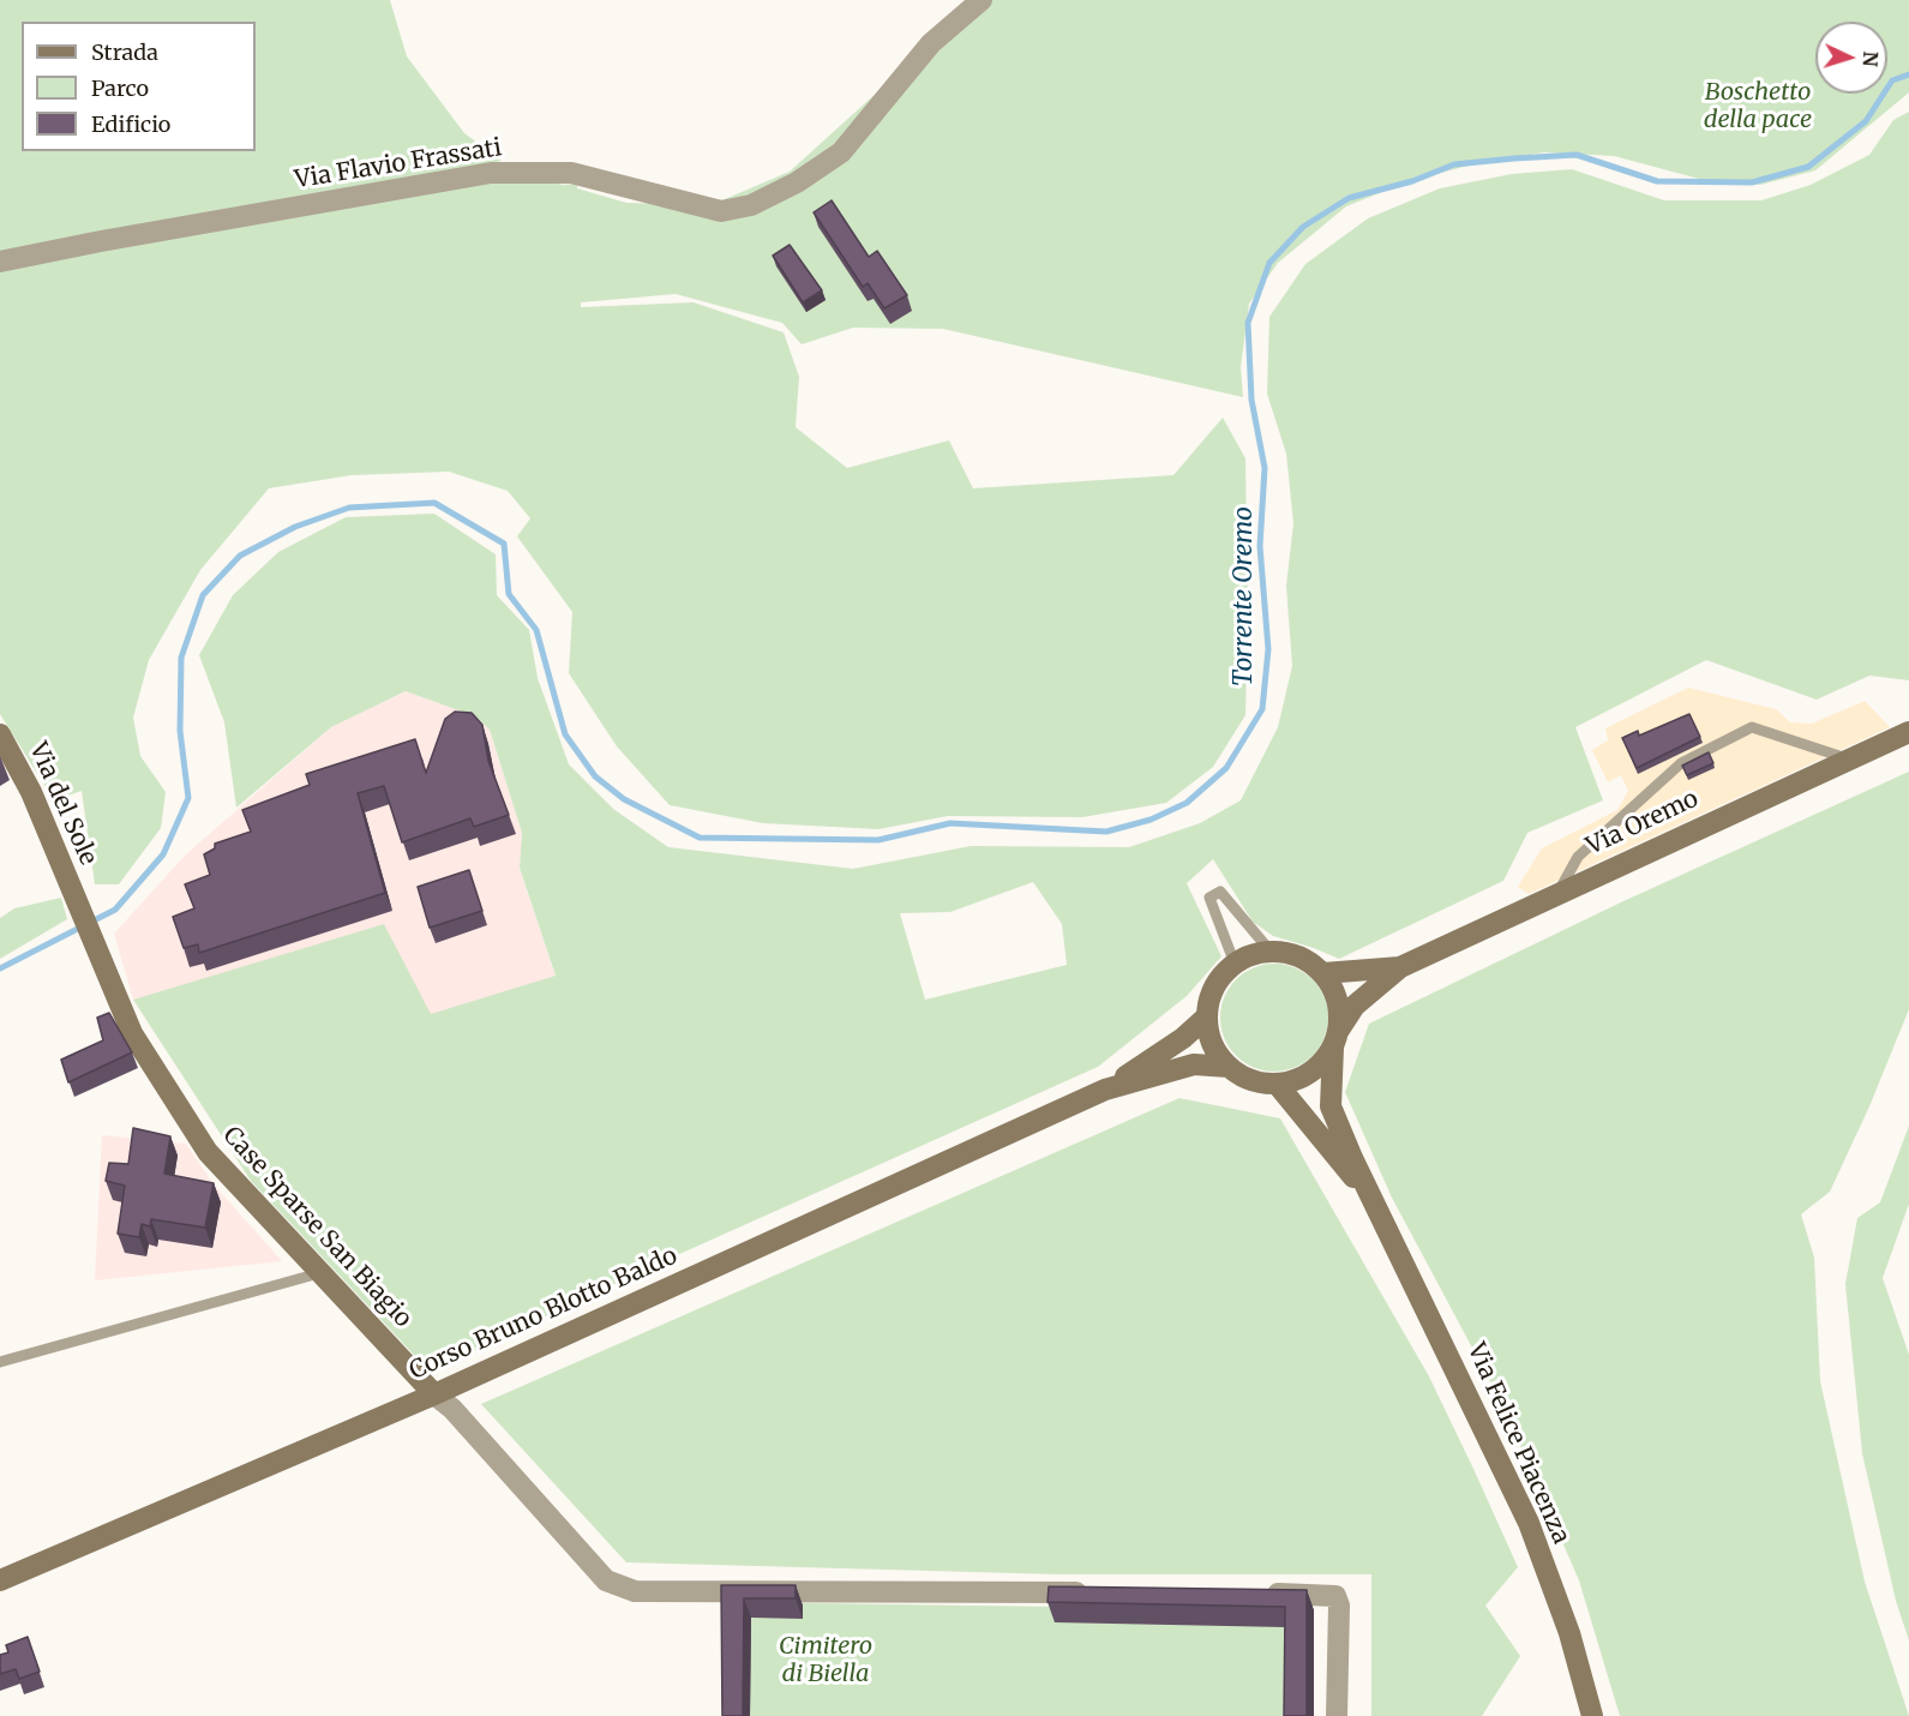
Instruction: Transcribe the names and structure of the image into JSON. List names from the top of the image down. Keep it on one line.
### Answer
{"streets":{"main road":["Via del Sole","Via Oremo","Case Sparse San Biagio","Corso Bruno Blotto Baldo","Via Felice Piacenza"],"street":["Via Flavio Frassati"]},"crossings":[["Via del Sole","Case Sparse San Biagio"],["Via Oremo","Corso Bruno Blotto Baldo"],["Via Oremo","Via Felice Piacenza"],["Case Sparse San Biagio","Corso Bruno Blotto Baldo"],["Corso Bruno Blotto Baldo","Via Felice Piacenza"]],"water":["Torrente Oremo"],"parks":["Boschetto della pace","Cimitero di Biella"],"legend":["Strada","Parco","Edificio"],"north":"right"}
